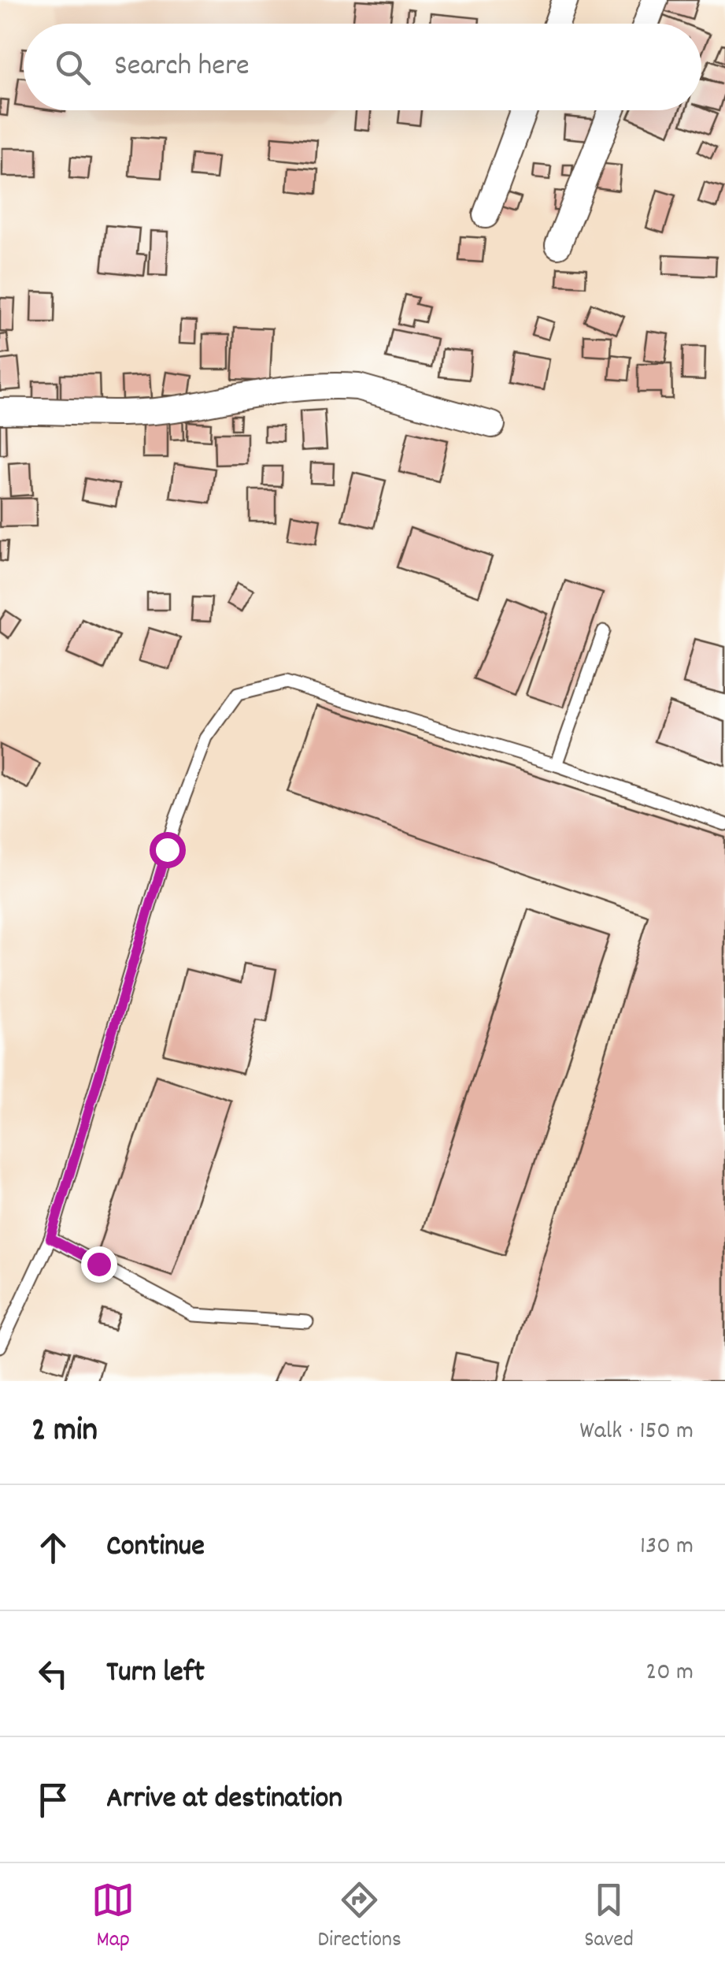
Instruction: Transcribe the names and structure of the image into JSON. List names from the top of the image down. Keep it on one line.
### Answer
{"page":{"search":"Search here","heading":["2 min","Walk · 150 m"],"list":[["Continue","130 m"],["Turn left","20 m"],"Arrive at destination"],"nav":["Map","Directions","Saved"]}}
